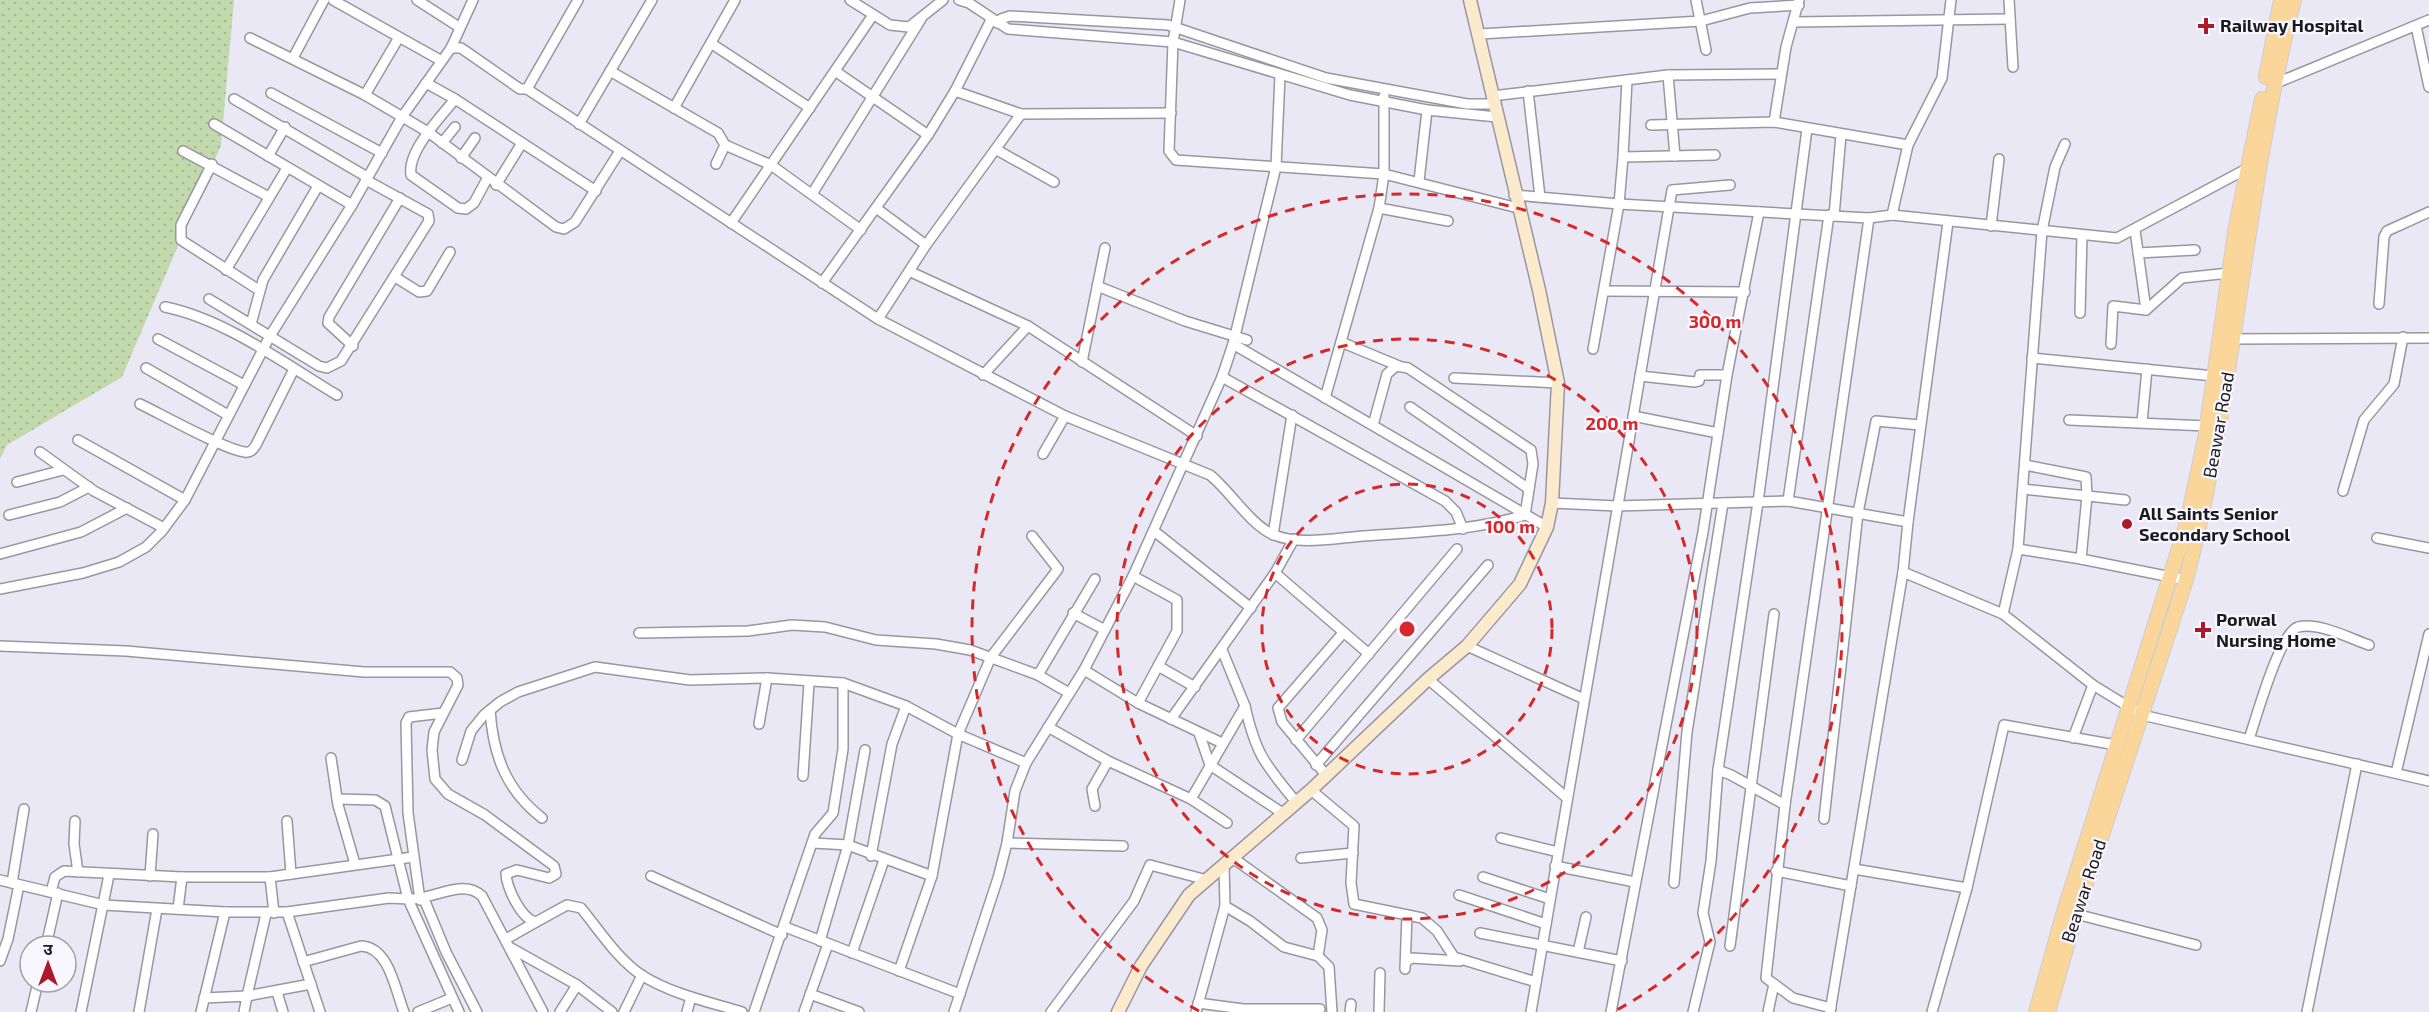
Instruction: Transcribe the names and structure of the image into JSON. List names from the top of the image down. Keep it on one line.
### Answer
{"streets":{"main road":["Beawar Road"]},"places":{"health":["Railway Hospital","Porwal Nursing Home"],"other":["All Saints Senior Secondary School"]},"north":"top","rings":["300 m","200 m","100 m"]}
